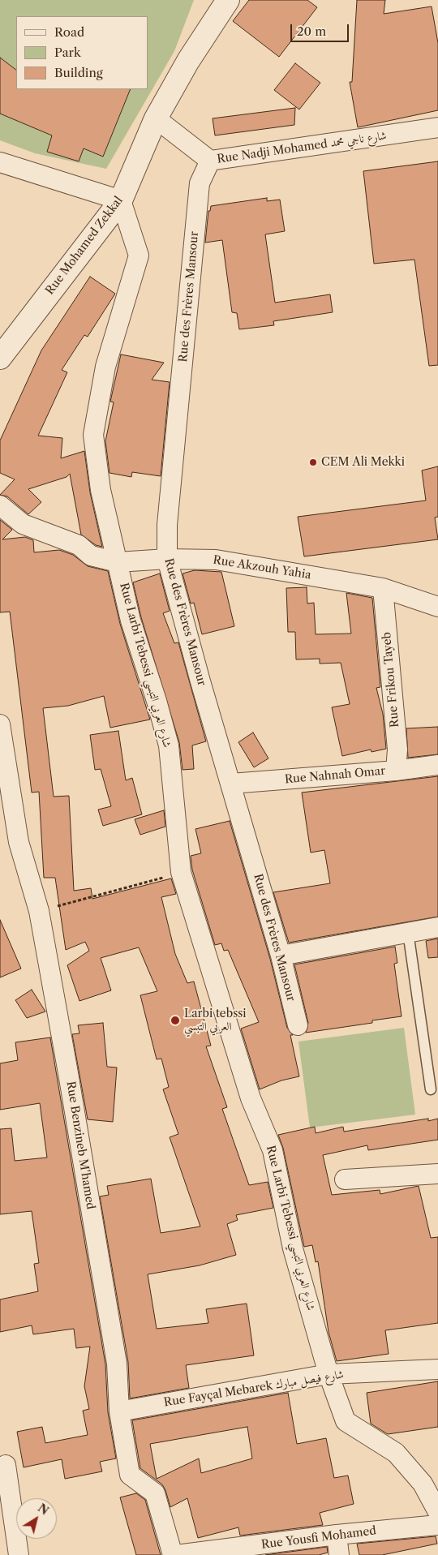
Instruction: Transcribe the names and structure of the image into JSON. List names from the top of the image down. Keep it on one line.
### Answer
{"streets":{"street":["Rue Nadji Mohamed شارع ناجي محمد","Rue Mohamed Zekkal","Rue des Frères Mansour","Rue Akzouh Yahia","Rue Larbi Tebessi شارع العربي التبسي","Rue Frikou Tayeb","Rue Nahnah Omar","Rue Benzineb M'hamed","Rue Fayçal Mebarek شارع فيصل مبارك","Rue Yousfi Mohamed"]},"crossings":[["Rue Nadji Mohamed شارع ناجي محمد","Rue Mohamed Zekkal"],["Rue Nadji Mohamed شارع ناجي محمد","Rue des Frères Mansour"],["Rue Mohamed Zekkal","Rue Larbi Tebessi شارع العربي التبسي"],["Rue des Frères Mansour","Rue Akzouh Yahia"],["Rue des Frères Mansour","Rue Nahnah Omar"],["Rue Akzouh Yahia","Rue Larbi Tebessi شارع العربي التبسي"],["Rue Akzouh Yahia","Rue Frikou Tayeb"],["Rue Larbi Tebessi شارع العربي التبسي","Rue Fayçal Mebarek شارع فيصل مبارك"],["Rue Frikou Tayeb","Rue Nahnah Omar"],["Rue Benzineb M'hamed","Rue Fayçal Mebarek شارع فيصل مبارك"]],"places":["CEM Ali Mekki","Larbi tebssi العربي التبسي"],"legend":["Road","Park","Building"],"scale_bar":"20 m","north":"top right"}
